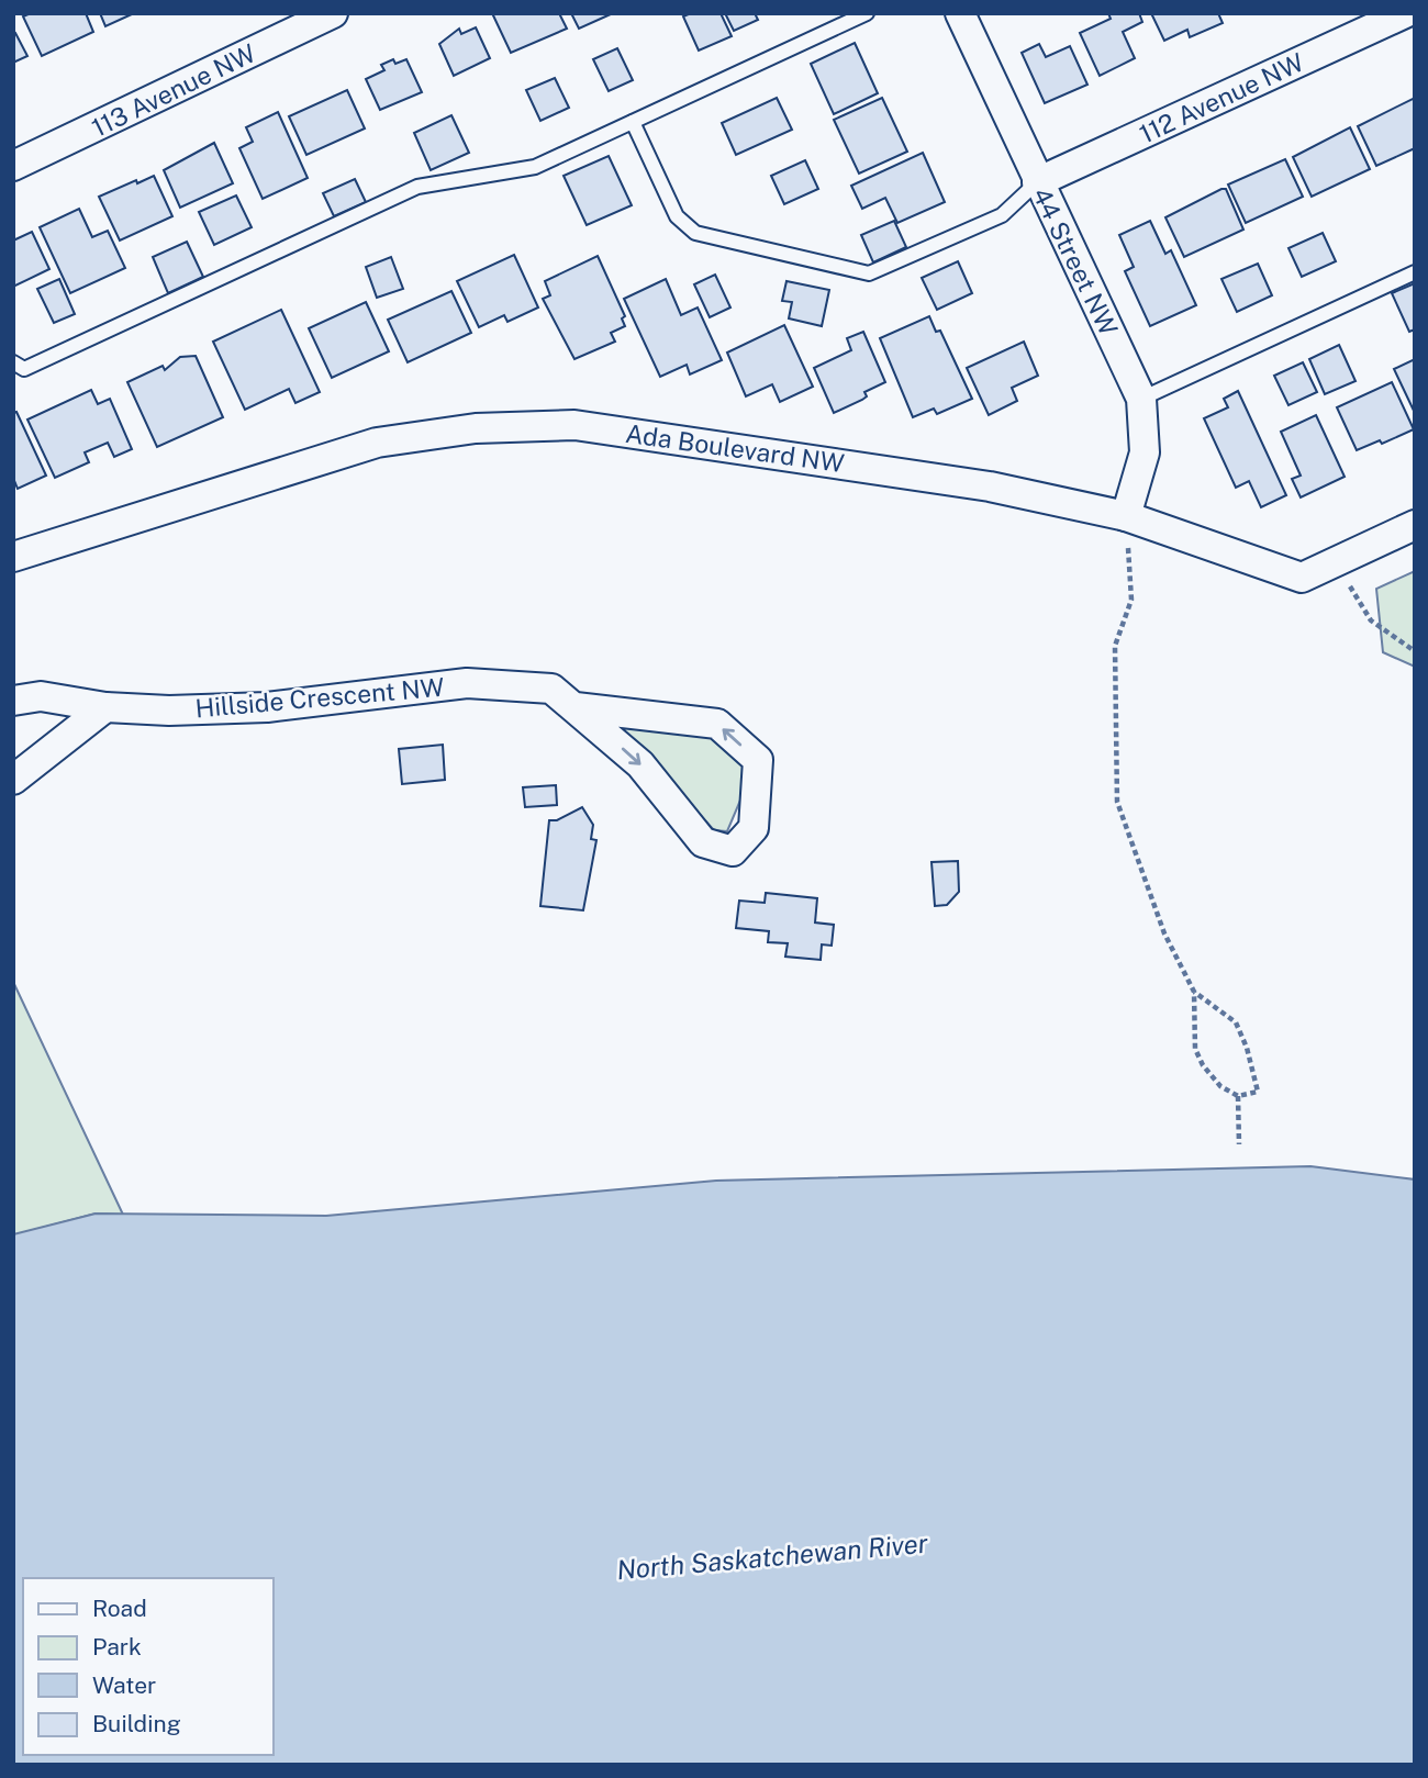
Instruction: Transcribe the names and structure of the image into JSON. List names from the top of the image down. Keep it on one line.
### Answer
{"streets":{"street":["113 Avenue NW","112 Avenue NW","44 Street NW","Ada Boulevard NW","Hillside Crescent NW"]},"crossings":[["112 Avenue NW","44 Street NW"],["44 Street NW","Ada Boulevard NW"]],"water":["North Saskatchewan River"],"legend":["Road","Park","Water","Building"]}
